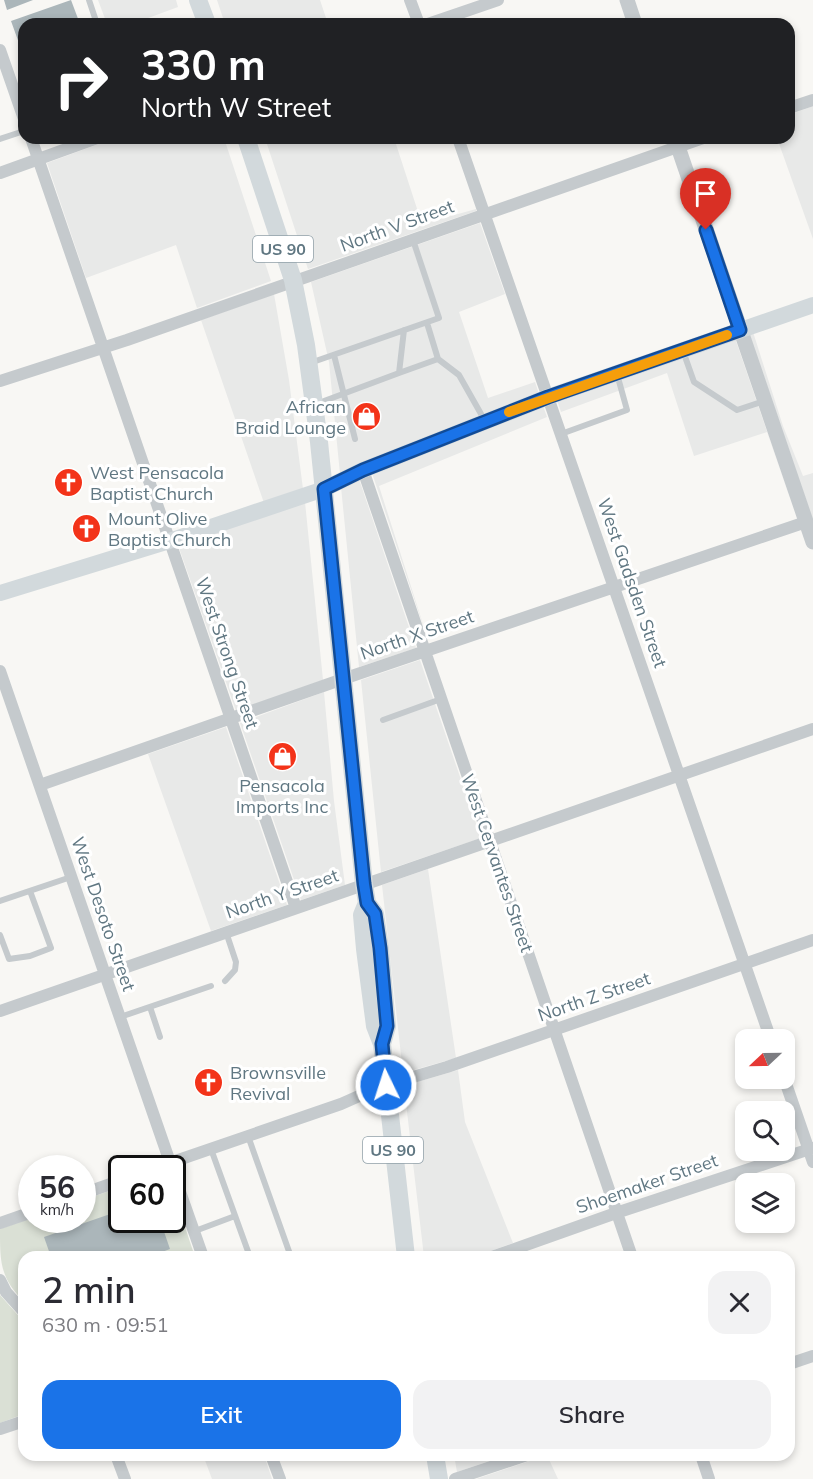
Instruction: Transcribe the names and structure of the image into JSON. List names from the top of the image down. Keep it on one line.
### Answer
{"streets":{"main road":["US 90"],"street":["North V Street","West Gadsden Street","North X Street","West Strong Street","West Cervantes Street","North Y Street","West Desoto Street","North Z Street","Shoemaker Street"]},"crossings":[["North V Street","US 90"],["North V Street","West Gadsden Street"],["North V Street","West Strong Street"],["US 90","North X Street"],["US 90","North Y Street"],["US 90","North Z Street"],["West Gadsden Street","North X Street"],["West Gadsden Street","North Y Street"],["West Gadsden Street","North Z Street"],["North X Street","West Strong Street"],["North X Street","West Cervantes Street"],["North X Street","West Desoto Street"],["West Strong Street","North Y Street"],["West Cervantes Street","North Y Street"],["West Cervantes Street","North Z Street"],["West Cervantes Street","Shoemaker Street"],["North Y Street","West Desoto Street"]],"places":{"shop":["African Braid Lounge","Pensacola Imports Inc"],"church":["West Pensacola Baptist Church","Mount Olive Baptist Church","Brownsville Revival"]},"north":"left","page":{"turn":["330 m","North W Street"],"speed":"56 km/h","limit":"60","heading":["2 min","630 m · 09:51"],"buttons":["Exit","Share"]}}
